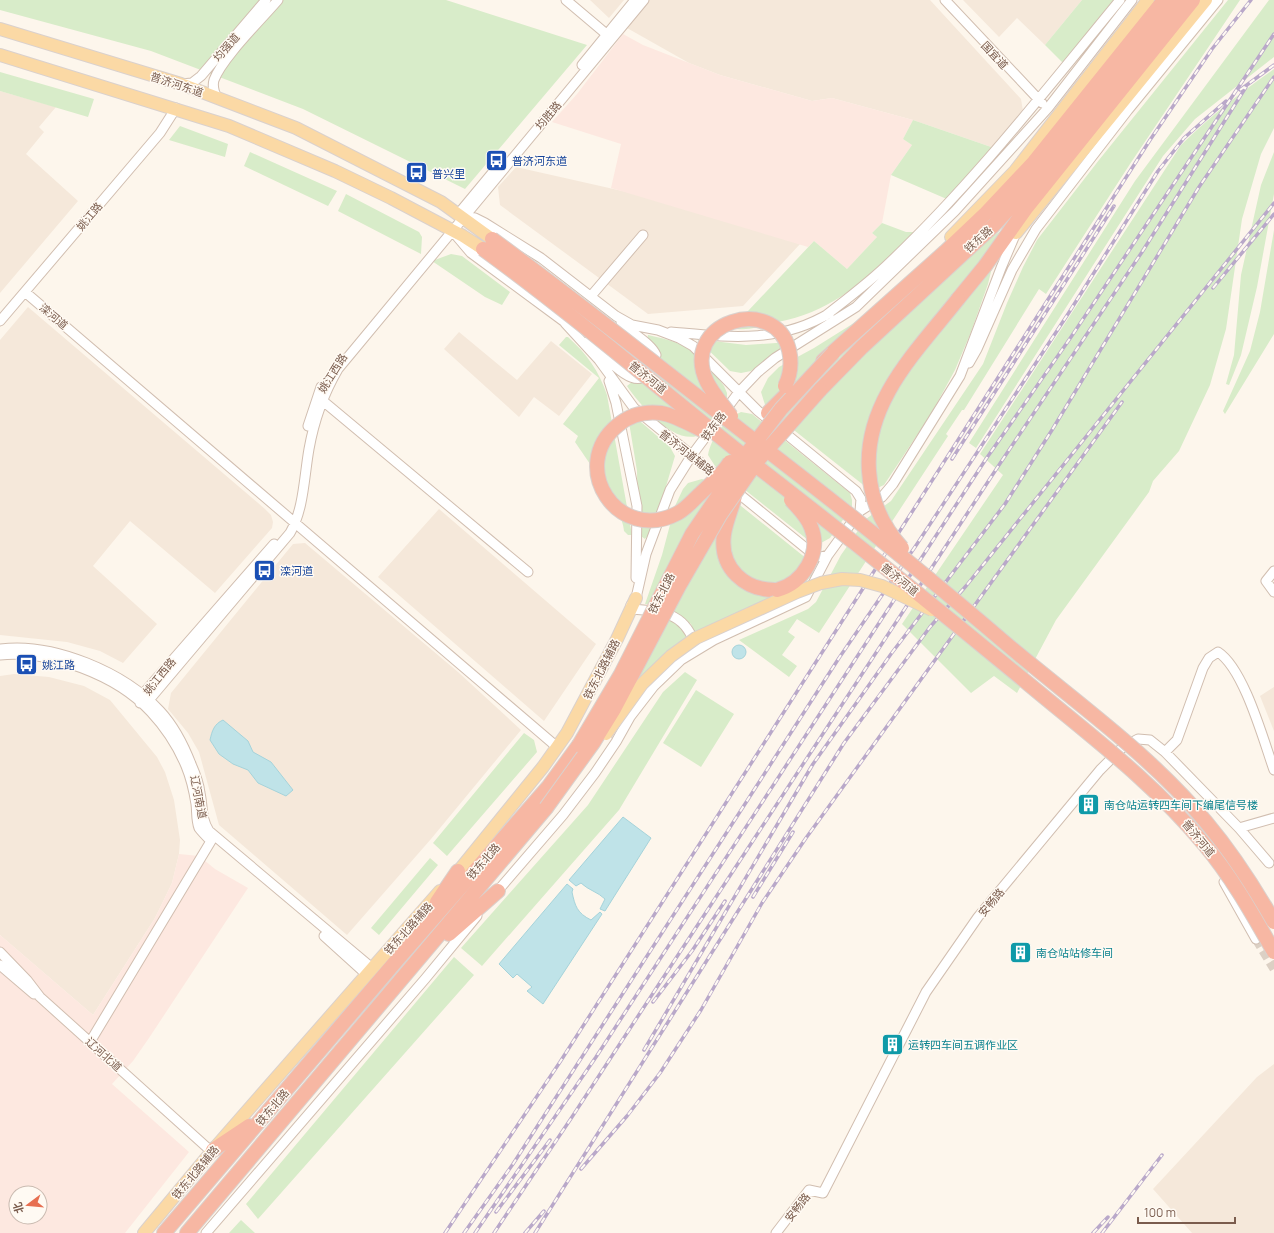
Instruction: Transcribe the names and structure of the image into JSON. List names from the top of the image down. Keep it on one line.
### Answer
{"streets":{"highway":["铁东路","普济河道","铁东北路"],"main road":["普济河东道","铁东北路辅路"],"street":["均强道","国宜道","均胜路","姚江路","滦河道","姚江西路","普济河道辅路","辽河南道","安畅路","辽河北道"]},"crossings":[["均强道","普济河东道"],["国宜道","铁东路"],["普济河东道","均胜路"],["普济河东道","普济河道"],["普济河东道","普济河道辅路"],["均胜路","姚江西路"],["均胜路","普济河道辅路"],["姚江路","滦河道"],["铁东路","普济河道辅路"],["铁东路","铁东北路"],["滦河道","姚江西路"],["滦河道","铁东北路辅路"],["姚江西路","普济河道辅路"],["姚江西路","辽河南道"],["普济河道辅路","铁东北路"],["铁东北路","铁东北路辅路"],["铁东北路辅路","辽河南道"],["铁东北路辅路","辽河北道"]],"places":{"bus stop":["普济河东道","普兴里","滦河道","姚江路"],"building":["南仓站运转四车间下编尾信号楼","南仓站站修车间","运转四车间五调作业区"]},"scale_bar":"100 m","north":"left"}
